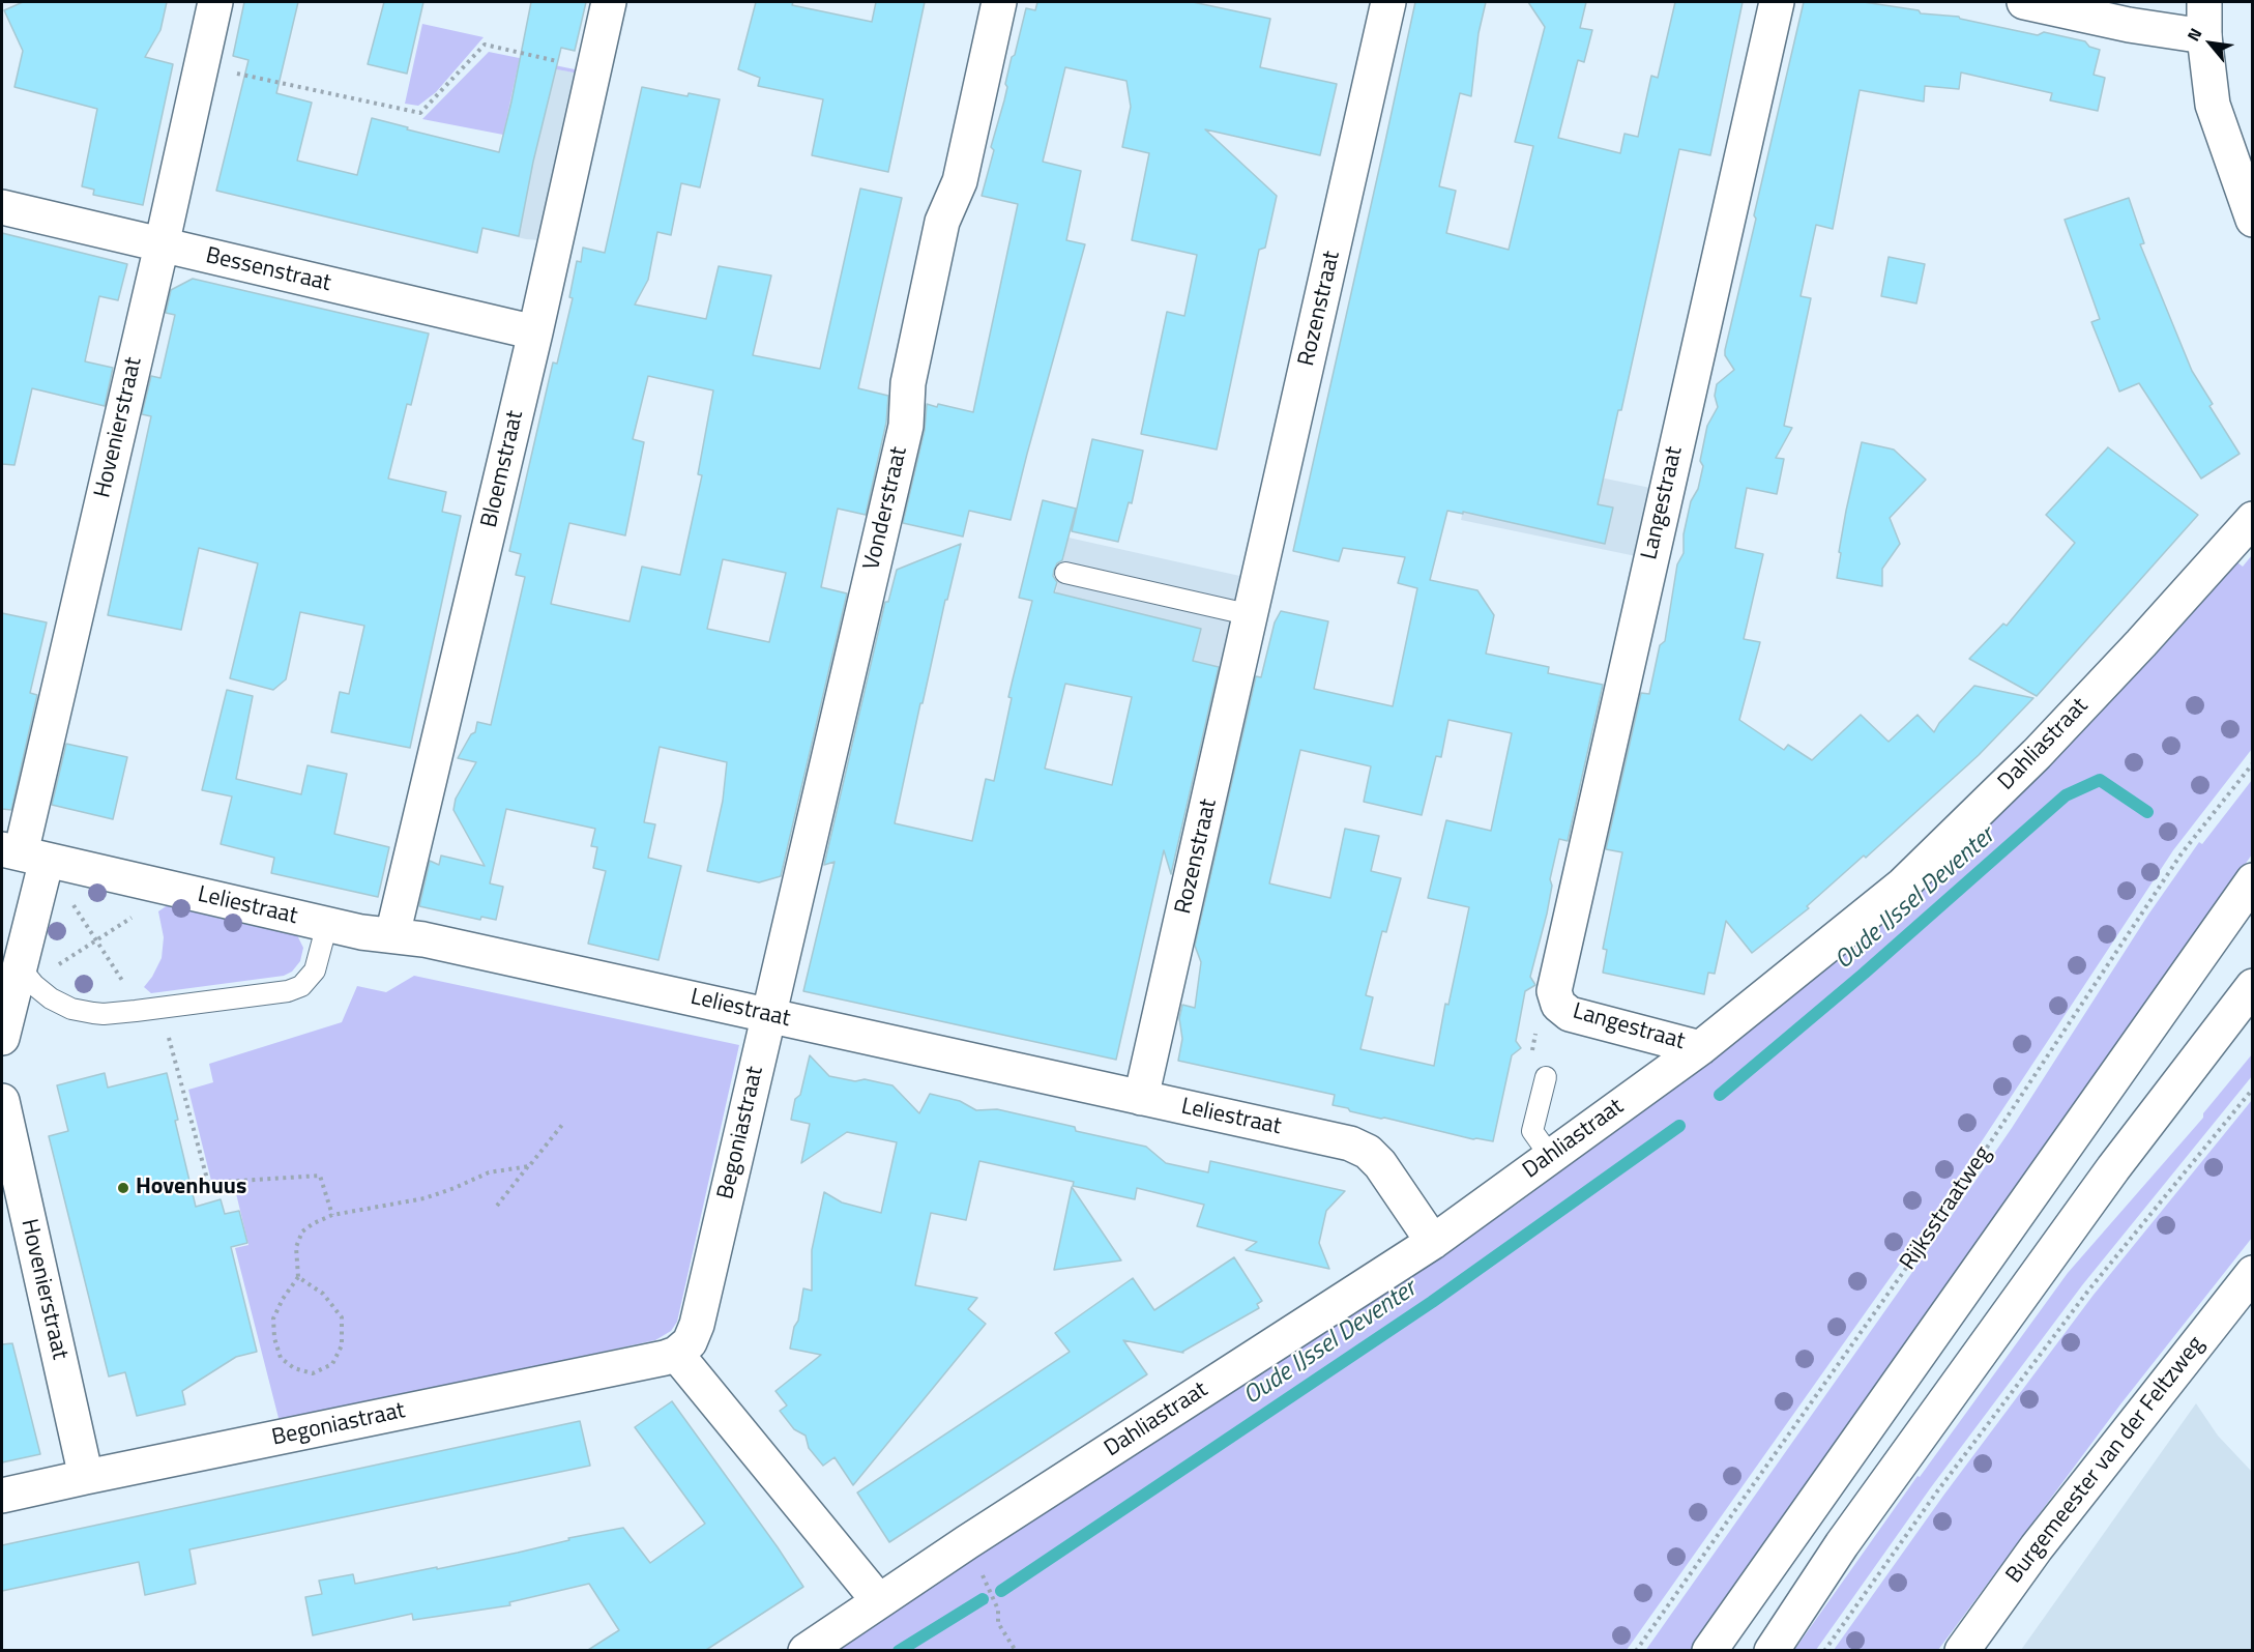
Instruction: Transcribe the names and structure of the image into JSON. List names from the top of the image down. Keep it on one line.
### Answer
{"streets":{"street":["Bessenstraat","Rozenstraat","Hovenierstraat","Bloemstraat","Langestraat","Vonderstraat","Dahliastraat","Leliestraat","Begoniastraat","Burgemeester van der Feltzweg"],"path":["Rijksstraatweg"]},"crossings":[["Bessenstraat","Hovenierstraat"],["Bessenstraat","Bloemstraat"],["Rozenstraat","Leliestraat"],["Hovenierstraat","Leliestraat"],["Hovenierstraat","Begoniastraat"],["Bloemstraat","Leliestraat"],["Langestraat","Dahliastraat"],["Vonderstraat","Leliestraat"],["Vonderstraat","Begoniastraat"],["Dahliastraat","Leliestraat"],["Leliestraat","Begoniastraat"]],"water":["Oude IJssel Deventer"],"places":["Hovenhuus"],"north":"top left"}
